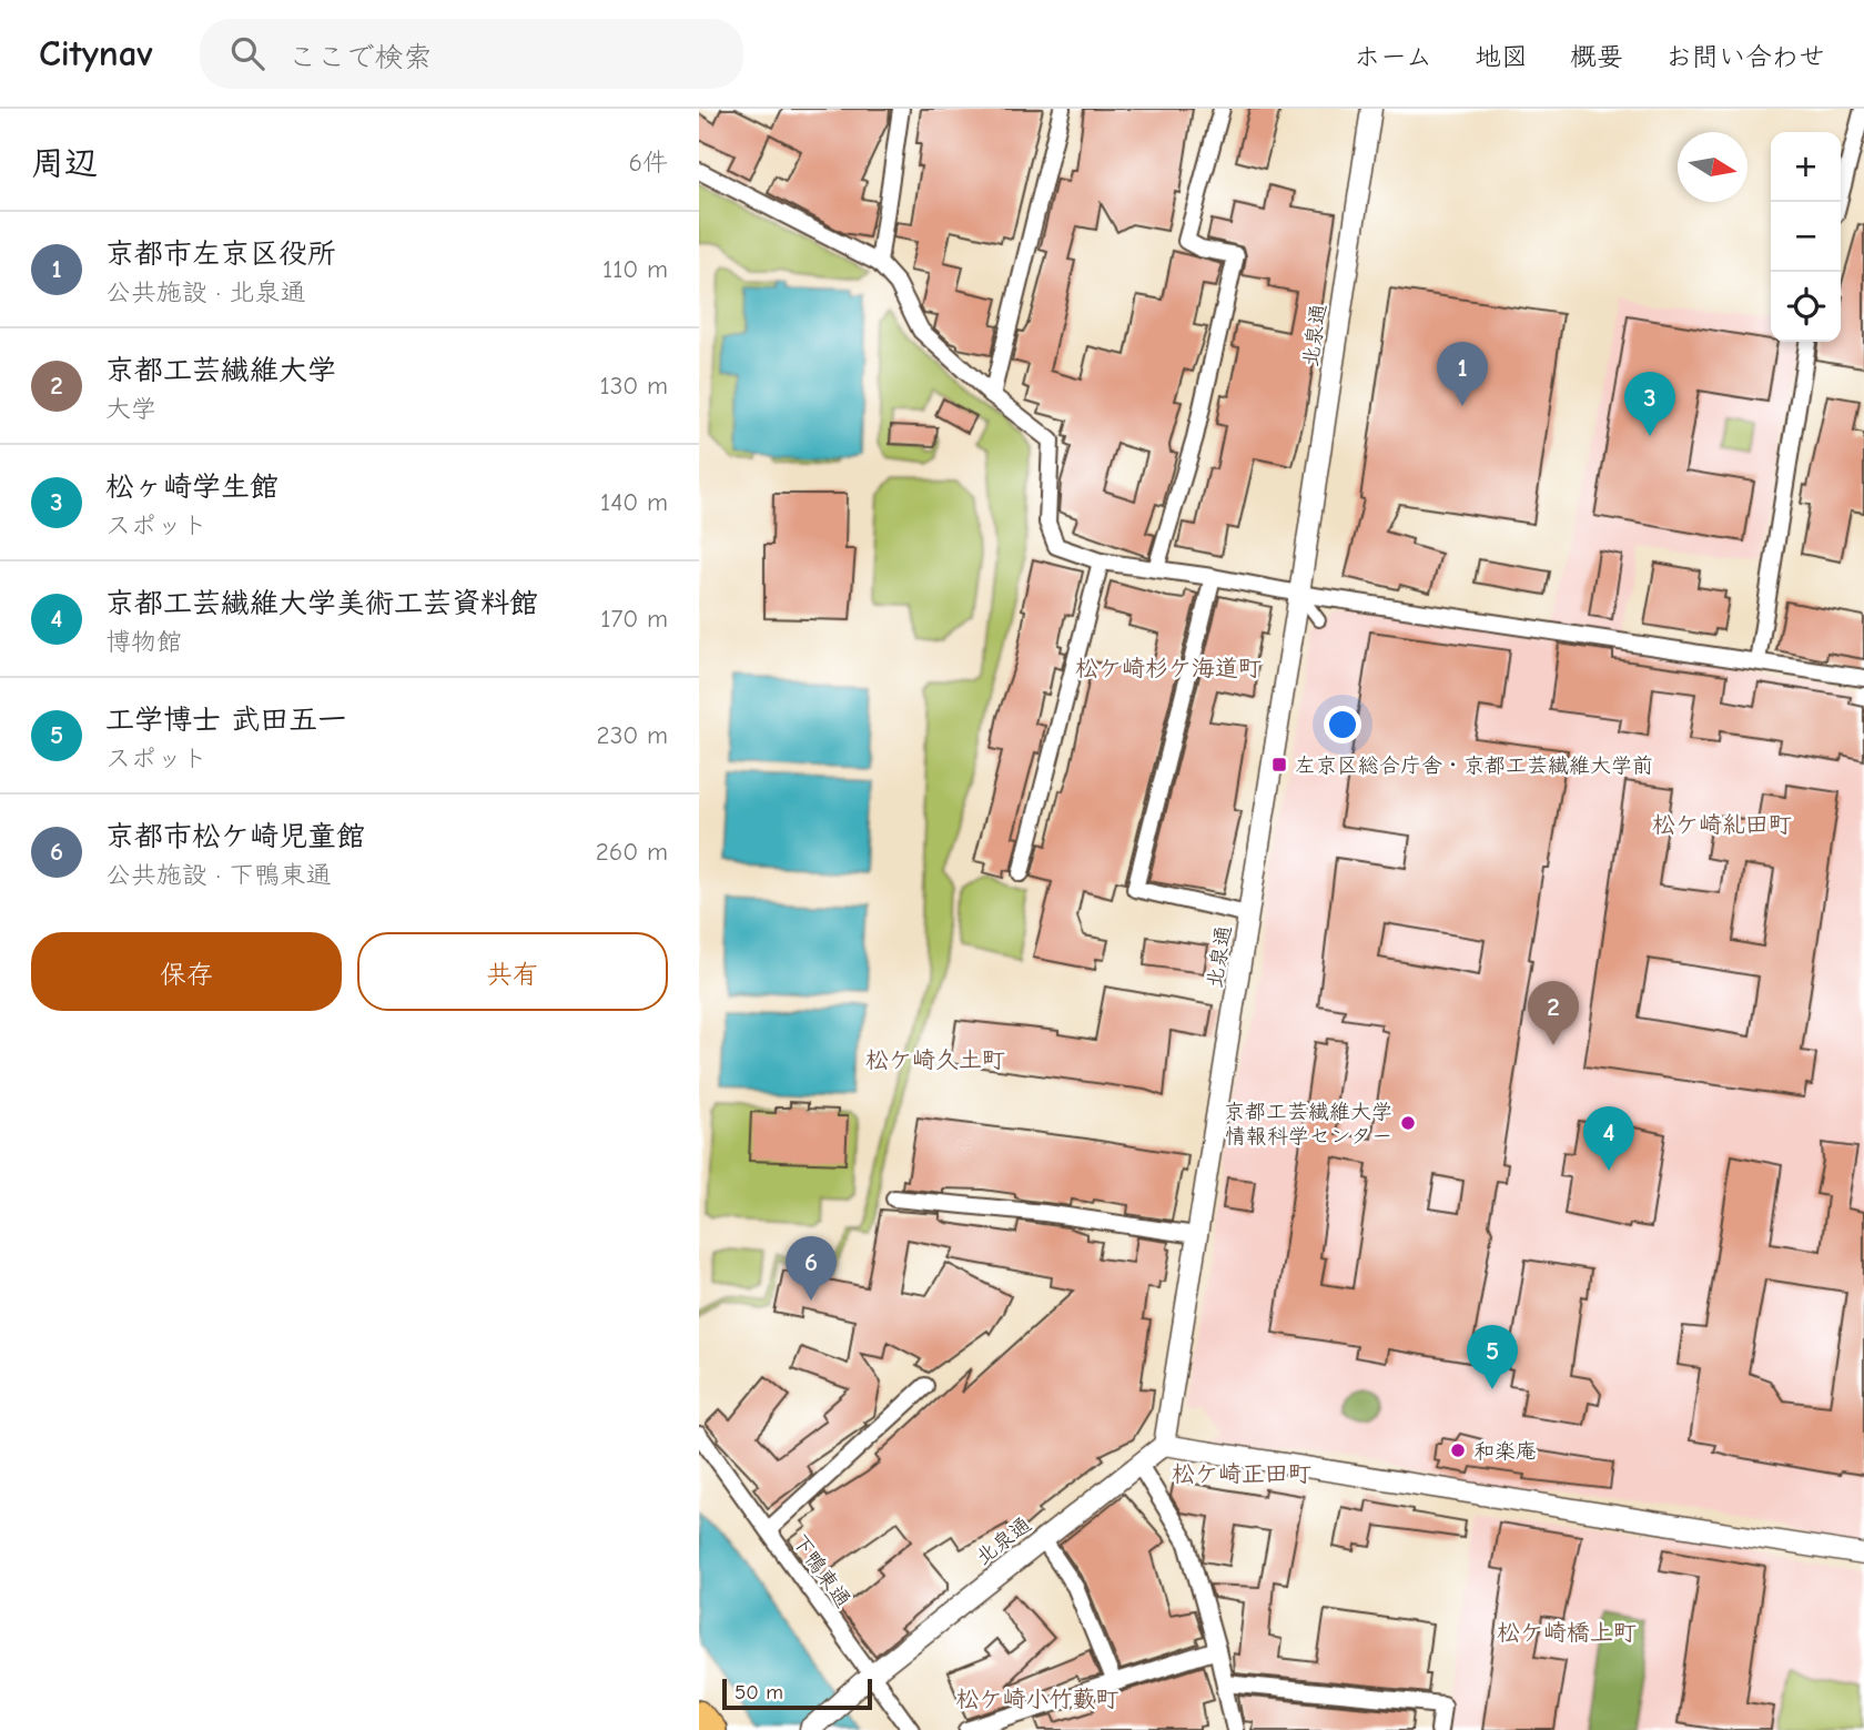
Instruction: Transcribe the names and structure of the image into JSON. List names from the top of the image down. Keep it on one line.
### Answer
{"streets":{"street":["北泉通","下鴨東通"]},"crossings":[["北泉通","下鴨東通"]],"districts":["松ケ崎杉ケ海道町","松ケ崎糺田町","松ケ崎久土町","松ケ崎正田町","松ケ崎橋上町","松ケ崎小竹藪町"],"places":{"transit":["左京区総合庁舎・京都工芸繊維大学前"],"other":["京都工芸繊維大学 情報科学センター","和楽庵"]},"scale_bar":"50 m","north":"right","page":{"header":"Citynav","search":"ここで検索","nav":["ホーム","地図","概要","お問い合わせ"],"heading":["周辺","6件"],"map_buttons":["+","−"],"list":[{"mark":"1","name":"京都市左京区役所","note":"公共施設 · 北泉通","value":"110 m"},{"mark":"2","name":"京都工芸繊維大学","note":"大学","value":"130 m"},{"mark":"3","name":"松ヶ崎学生館","note":"スポット","value":"140 m"},{"mark":"4","name":"京都工芸繊維大学美術工芸資料館","note":"博物館","value":"170 m"},{"mark":"5","name":"工学博士 武田五一","note":"スポット","value":"230 m"},{"mark":"6","name":"京都市松ケ崎児童館","note":"公共施設 · 下鴨東通","value":"260 m"}],"pins":["1","3","2","4","6","5"],"buttons":["保存","共有"],"scale":"50 m"}}
